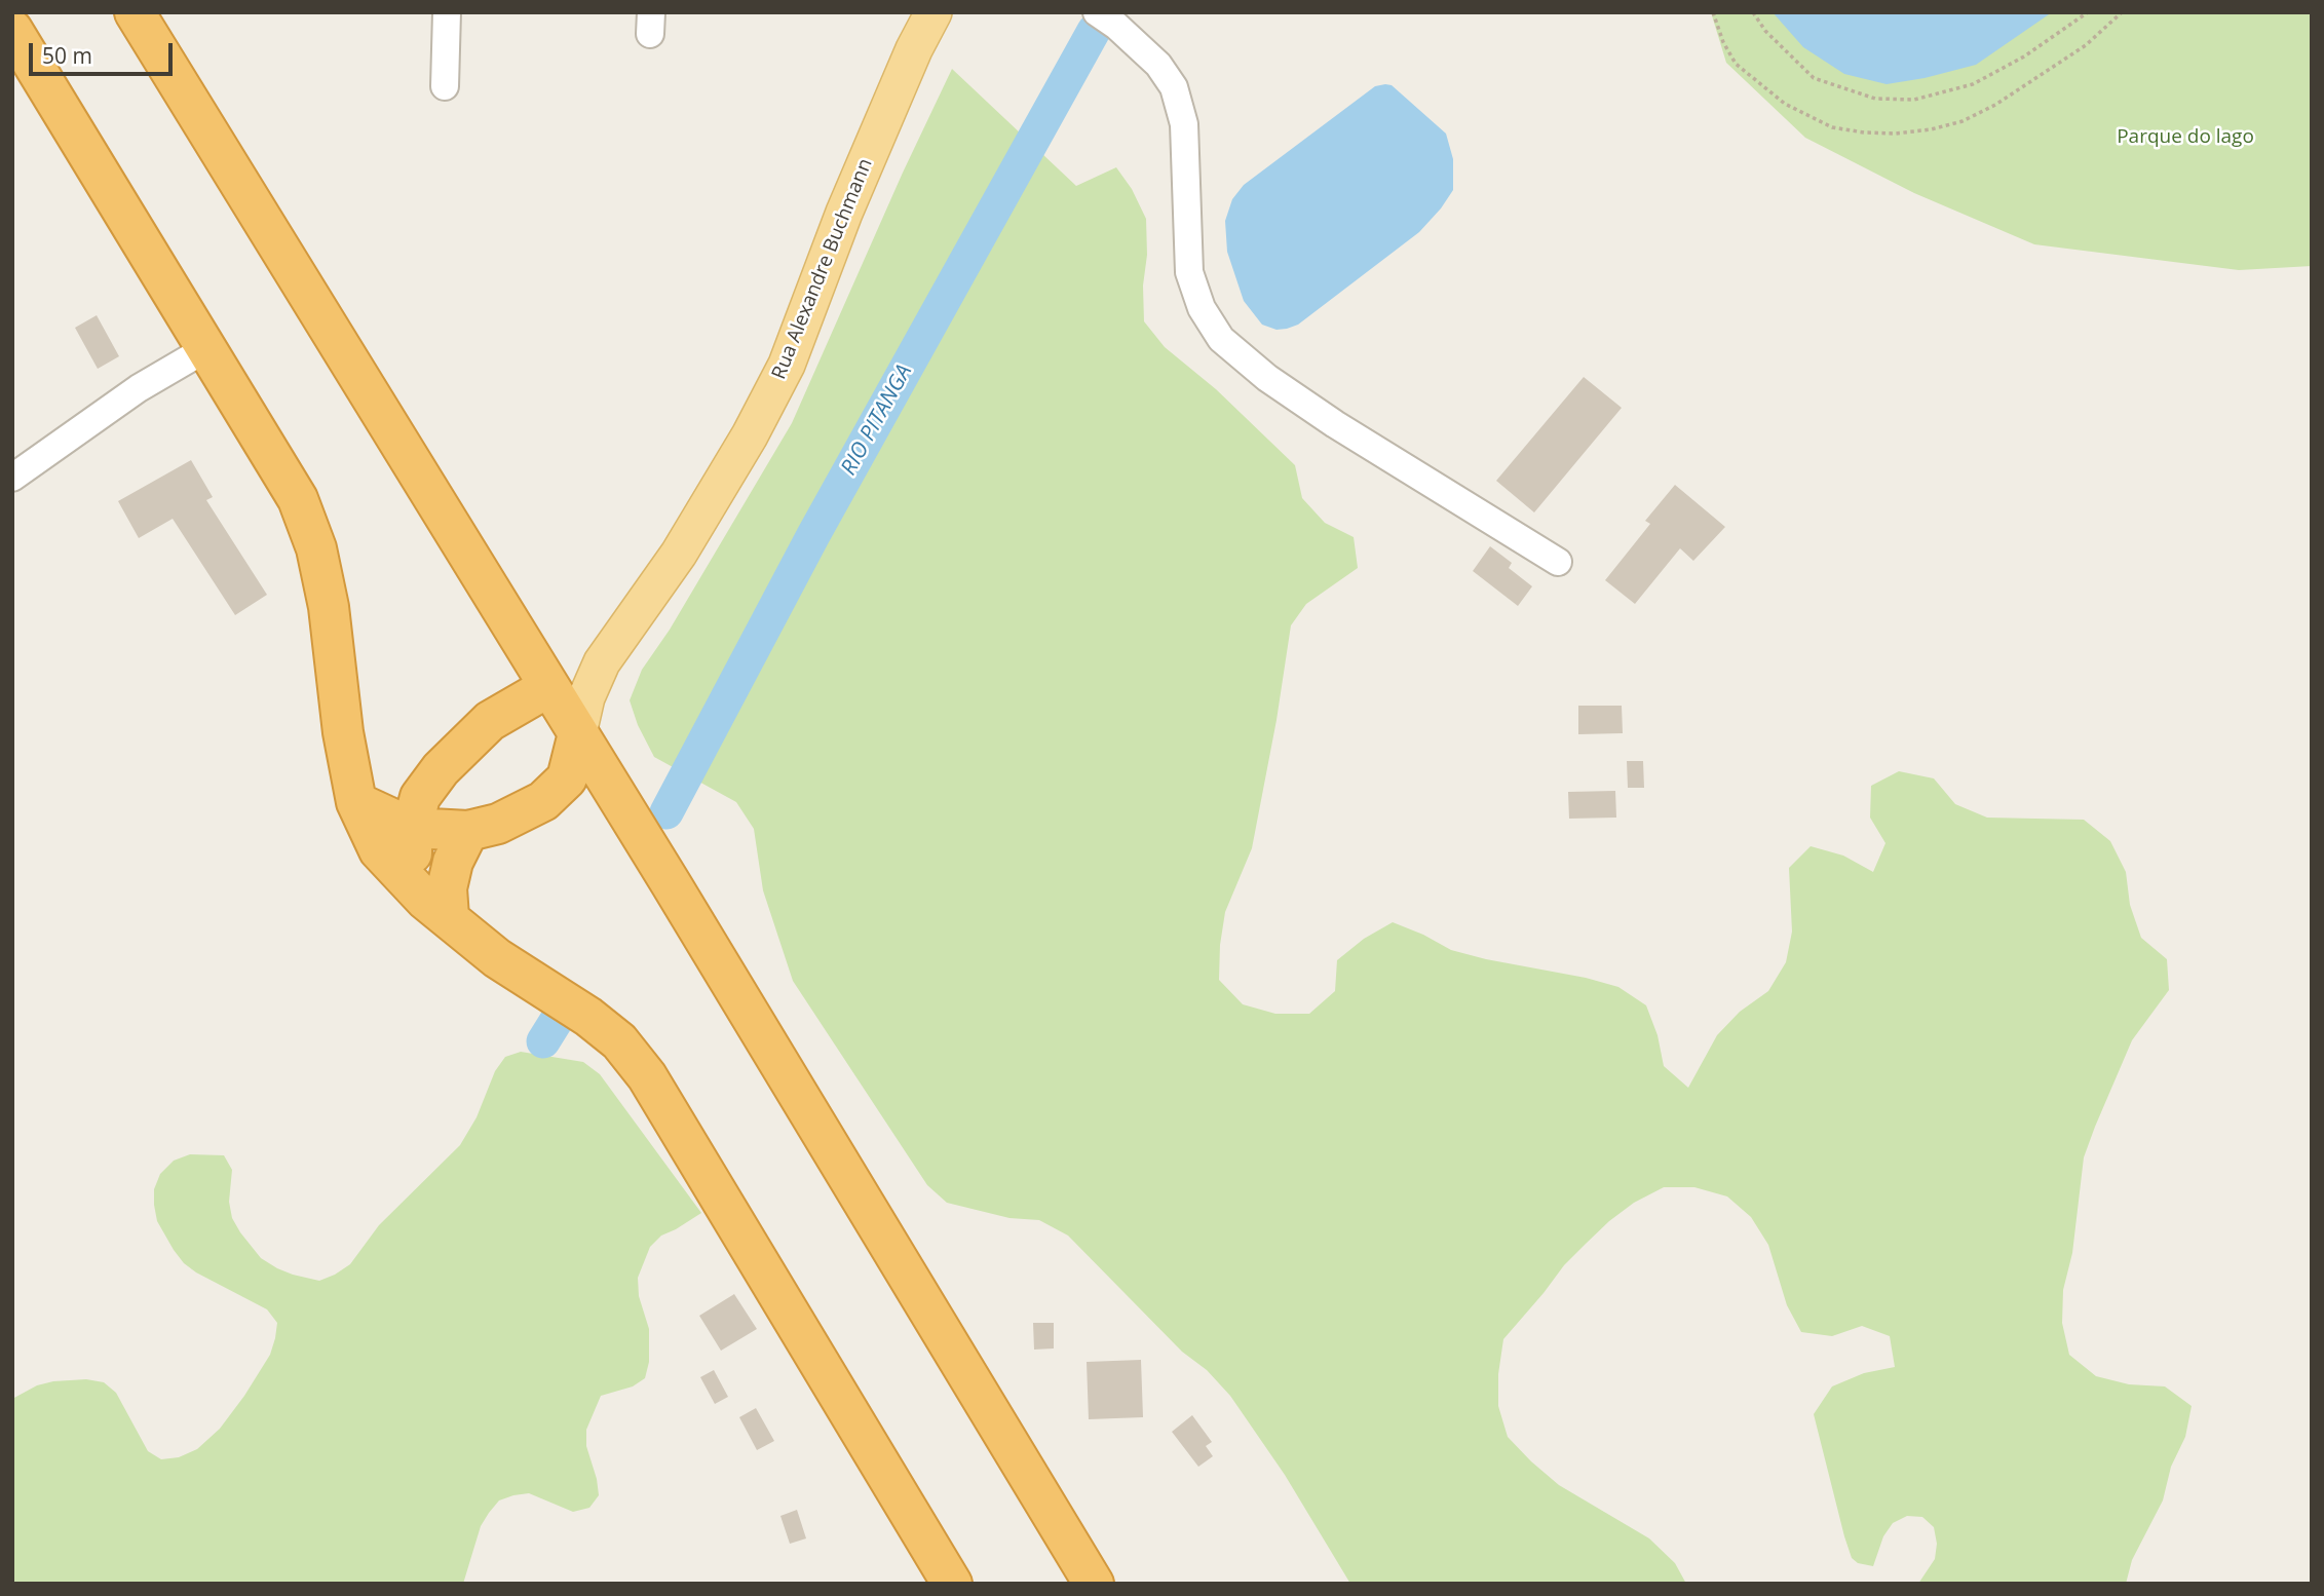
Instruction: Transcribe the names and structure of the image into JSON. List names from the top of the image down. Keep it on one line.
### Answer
{"streets":{"main road":["Rua Alexandre Buchmann"]},"water":["RIO PITANGA"],"parks":["Parque do lago"],"scale_bar":"50 m"}
